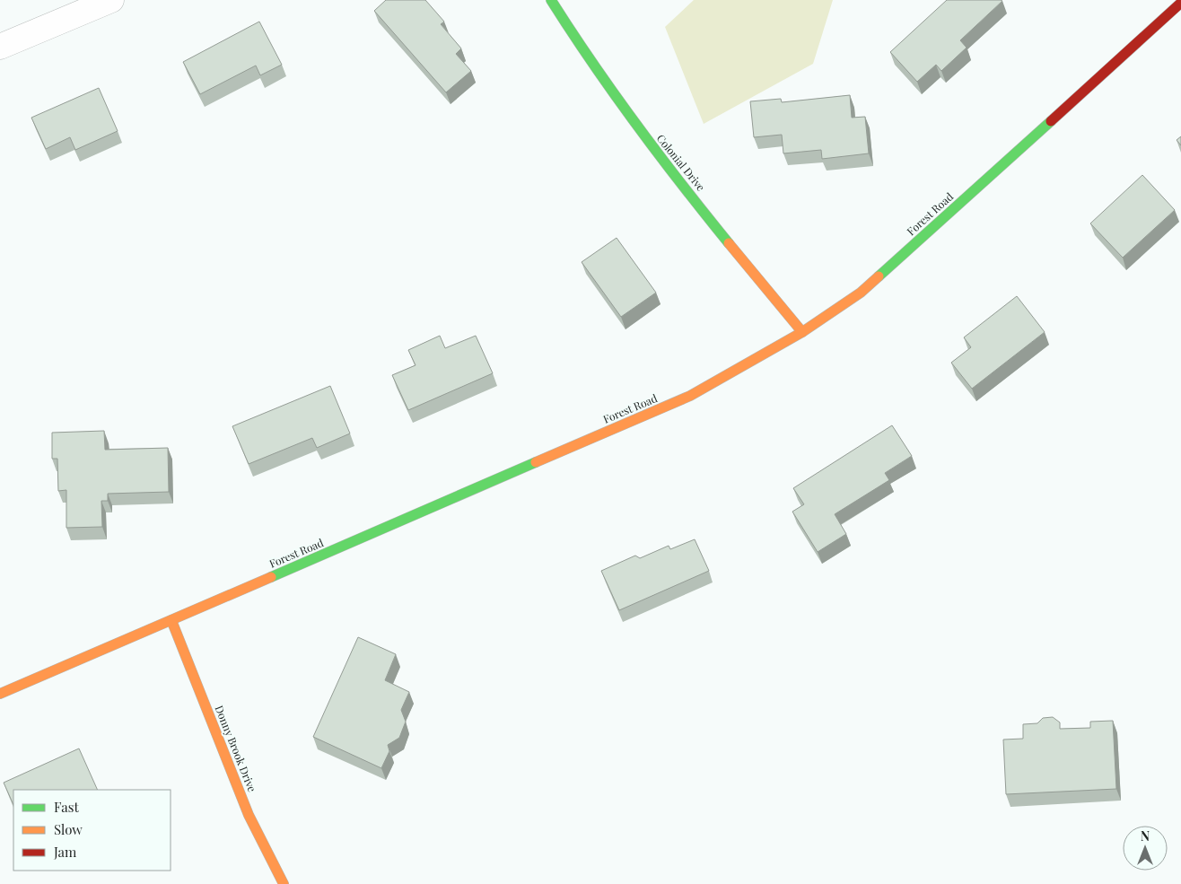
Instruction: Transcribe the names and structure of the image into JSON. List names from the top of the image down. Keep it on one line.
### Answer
{"streets":{"main road":["Colonial Drive","Forest Road","Donny Brook Drive"]},"crossings":[["Colonial Drive","Forest Road"],["Forest Road","Donny Brook Drive"]],"legend":["Fast","Slow","Jam"],"north":"top"}
